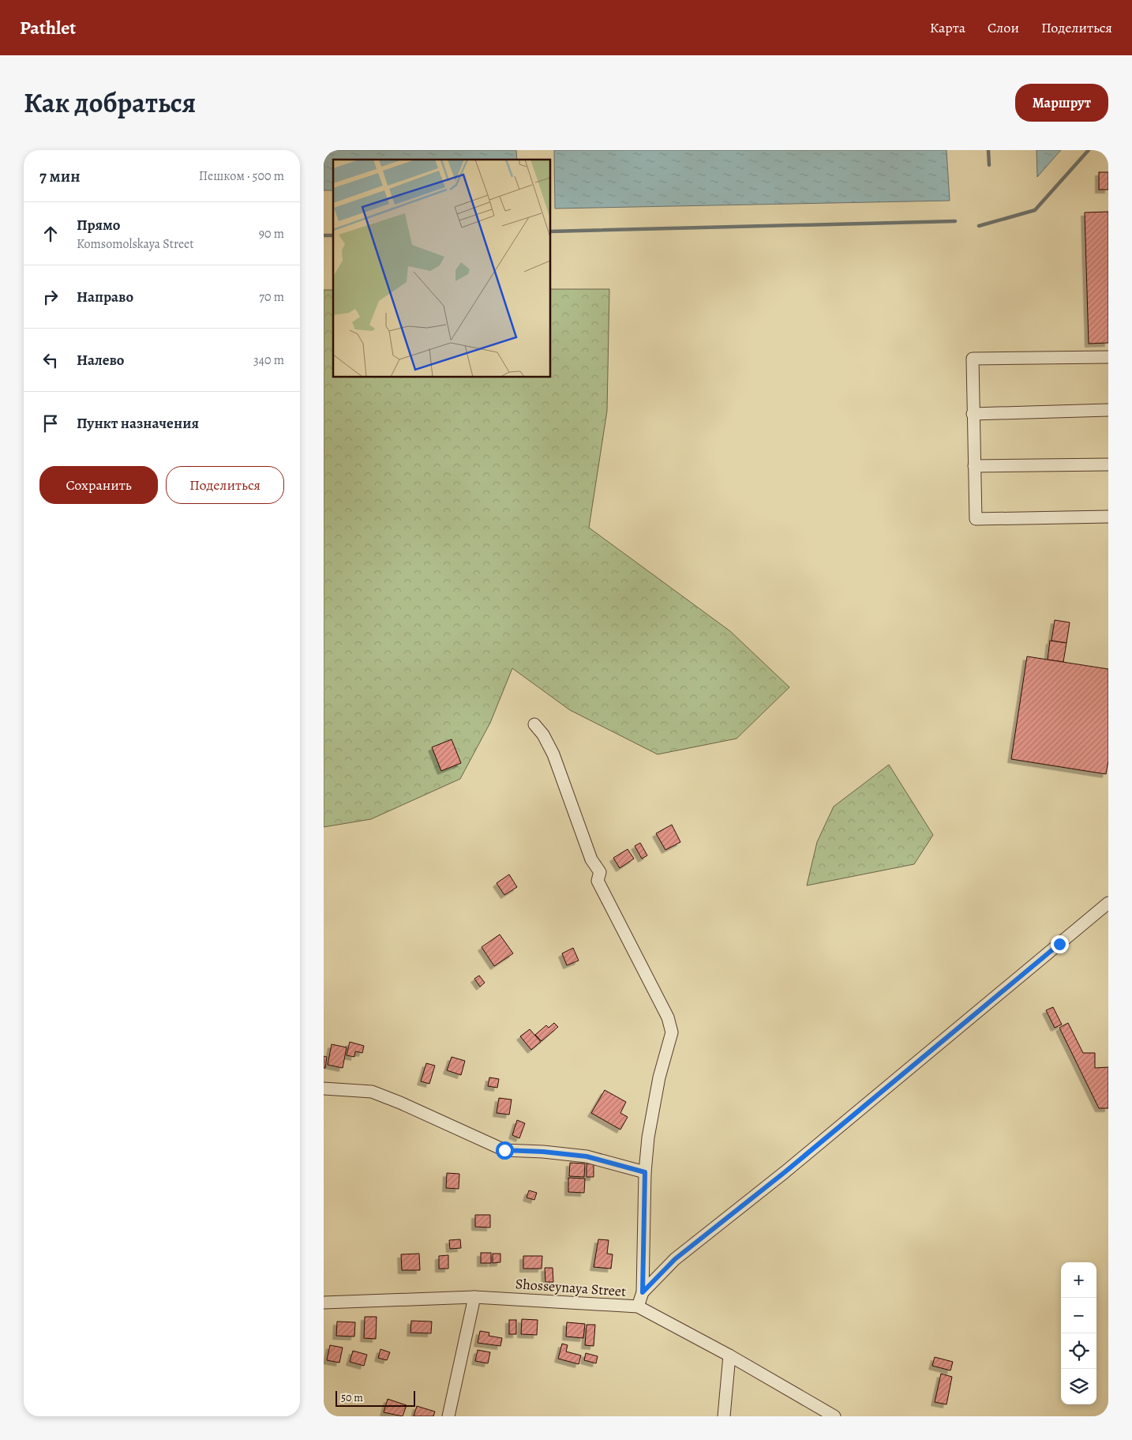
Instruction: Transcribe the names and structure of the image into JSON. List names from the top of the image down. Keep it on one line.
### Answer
{"streets":{"street":["Shosseynaya Street"]},"scale_bar":"50 m","page":{"header":"Pathlet","nav":["Карта","Слои","Поделиться"],"title":"Как добраться","buttons":["Маршрут",["Сохранить","Поделиться"]],"heading":["7 мин","Пешком · 500 m"],"list":[["Прямо","Komsomolskaya Street","90 m"],["Направо","70 m"],["Налево","340 m"],"Пункт назначения"],"map_buttons":["+","−"],"scale":"50 m"}}
